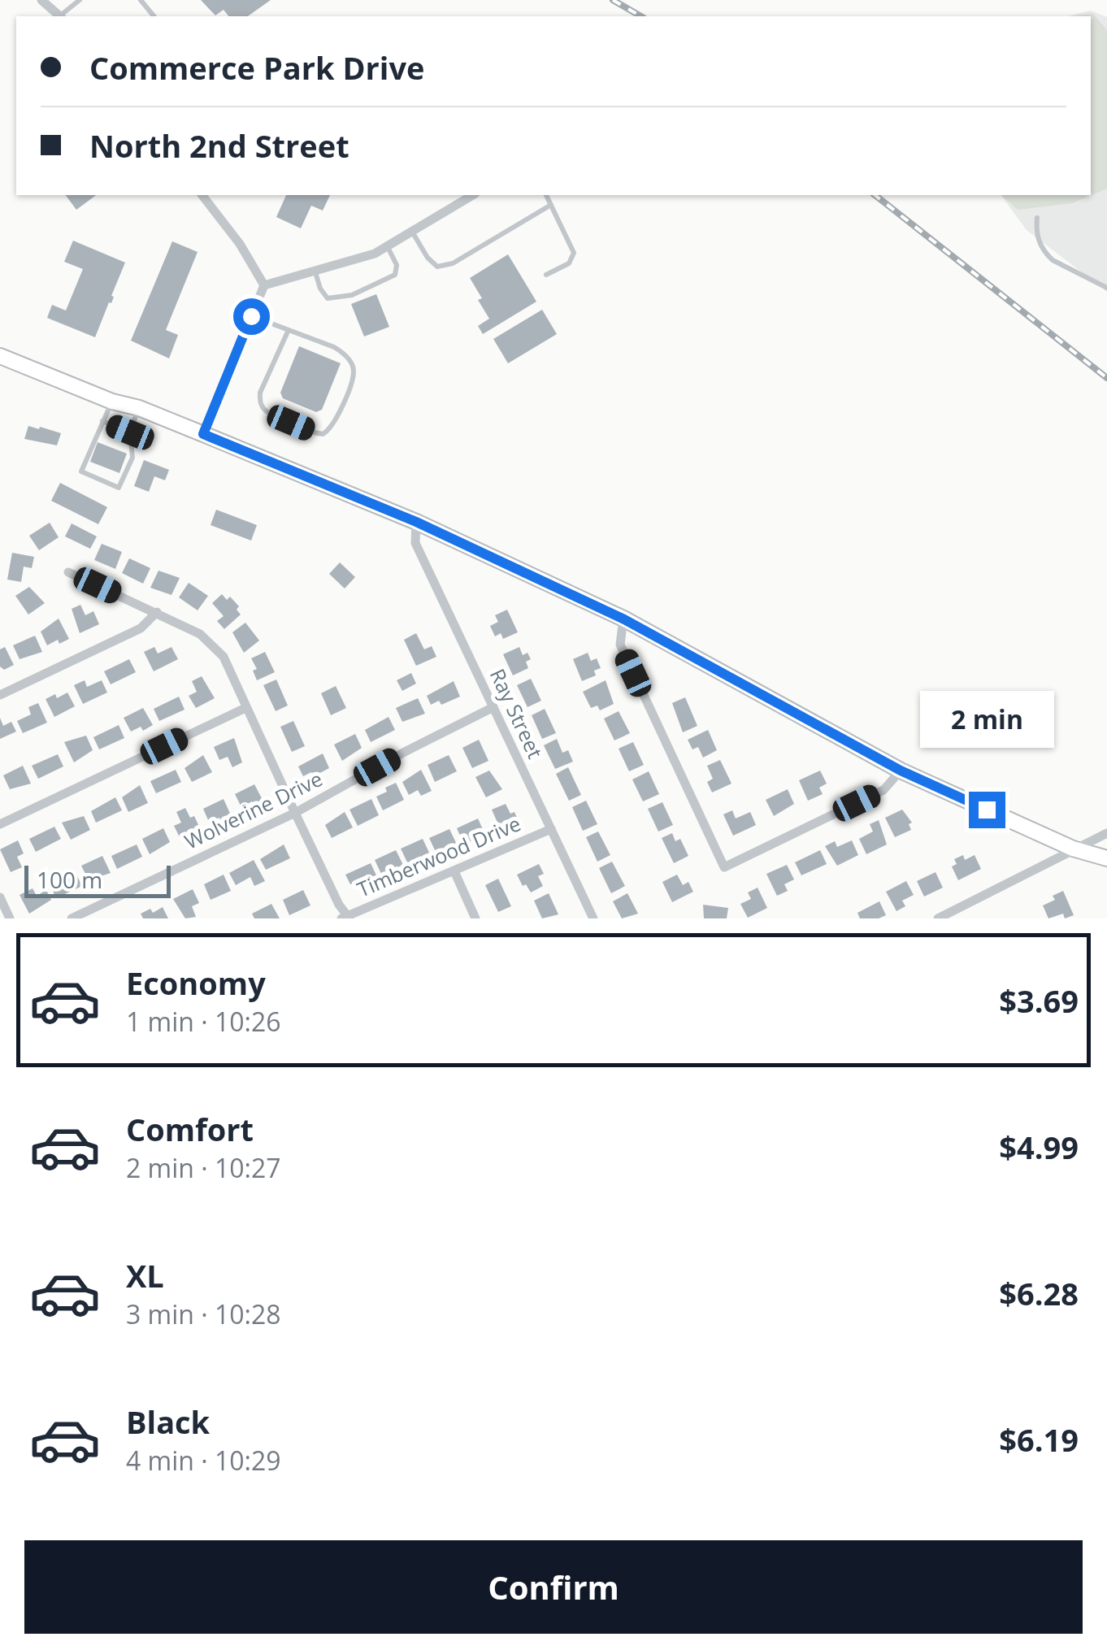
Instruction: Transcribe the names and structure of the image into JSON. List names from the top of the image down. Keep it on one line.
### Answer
{"streets":{"street":["Ray Street","Wolverine Drive","Timberwood Drive"]},"crossings":[["Ray Street","Wolverine Drive"],["Ray Street","Timberwood Drive"]],"scale_bar":"100 m","page":{"banner":["Commerce Park Drive","North 2nd Street"],"bubble":"2 min","scale":"100 m","list":[{"name":"Economy","note":"1 min · 10:26","value":"$3.69"},{"name":"Comfort","note":"2 min · 10:27","value":"$4.99"},{"name":"XL","note":"3 min · 10:28","value":"$6.28"},{"name":"Black","note":"4 min · 10:29","value":"$6.19"}],"buttons":"Confirm"}}
